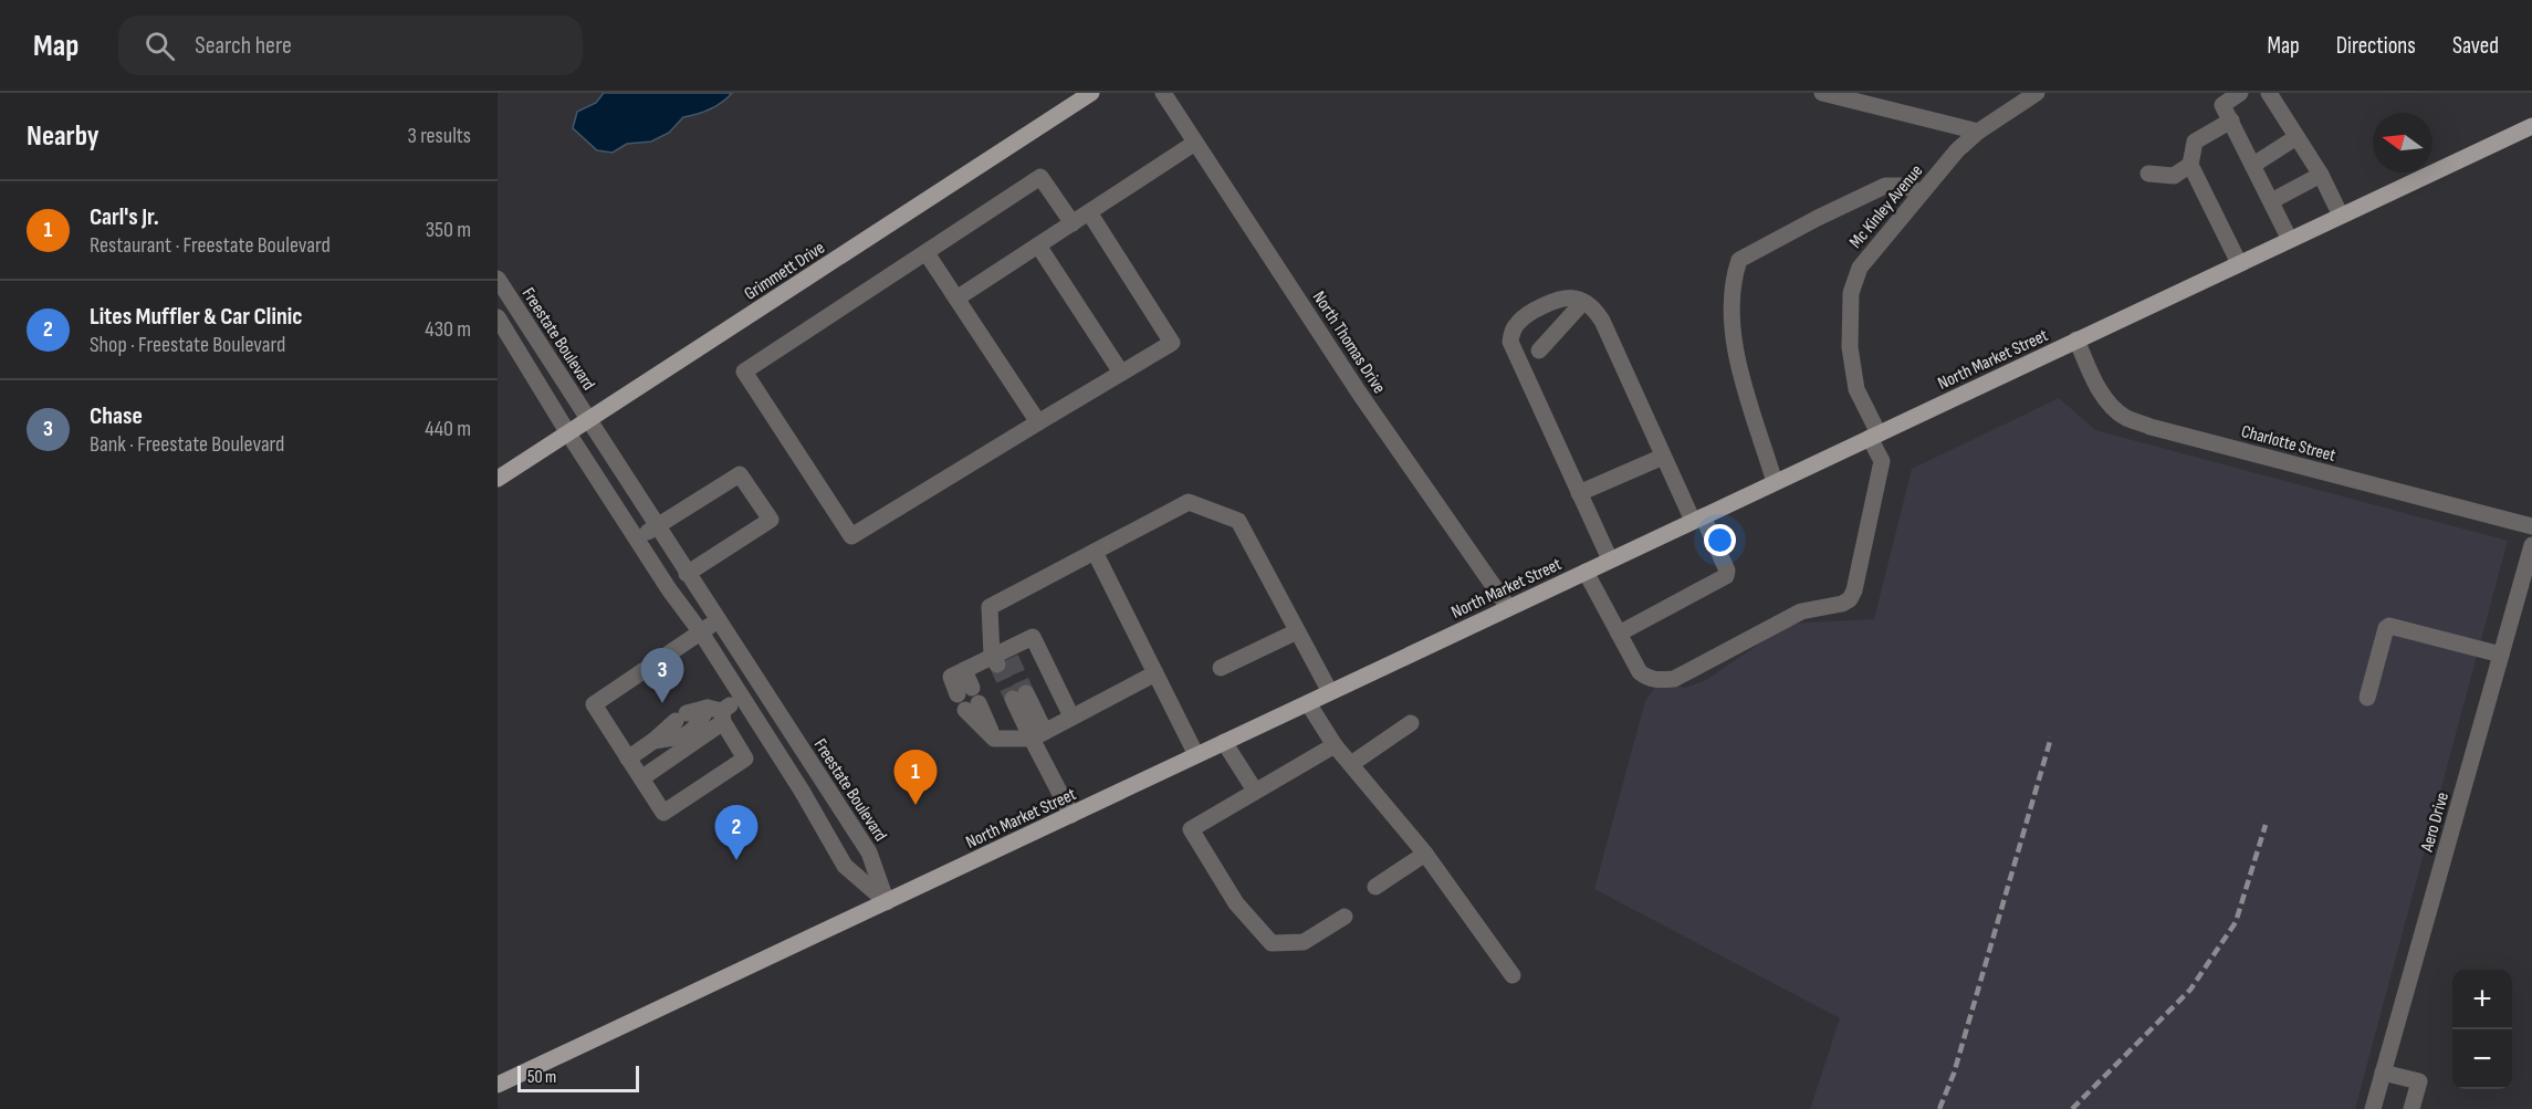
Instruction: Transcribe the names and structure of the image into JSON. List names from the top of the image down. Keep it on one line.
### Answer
{"streets":{"main road":["Grimmett Drive","North Market Street"],"street":["Mc Kinley Avenue","Freestate Boulevard","North Thomas Drive","Charlotte Street","Aero Drive"]},"crossings":[["Mc Kinley Avenue","North Market Street"],["Grimmett Drive","Freestate Boulevard"],["Freestate Boulevard","North Market Street"],["North Thomas Drive","North Market Street"],["North Market Street","Charlotte Street"]],"scale_bar":"50 m","north":"left","page":{"header":"Map","search":"Search here","nav":["Map","Directions","Saved"],"heading":["Nearby","3 results"],"list":[{"mark":"1","name":"Carl's Jr.","note":"Restaurant · Freestate Boulevard","value":"350 m"},{"mark":"2","name":"Lites Muffler & Car Clinic","note":"Shop · Freestate Boulevard","value":"430 m"},{"mark":"3","name":"Chase","note":"Bank · Freestate Boulevard","value":"440 m"}],"pins":["3","1","2"],"map_buttons":["+","−"],"scale":"50 m"}}
